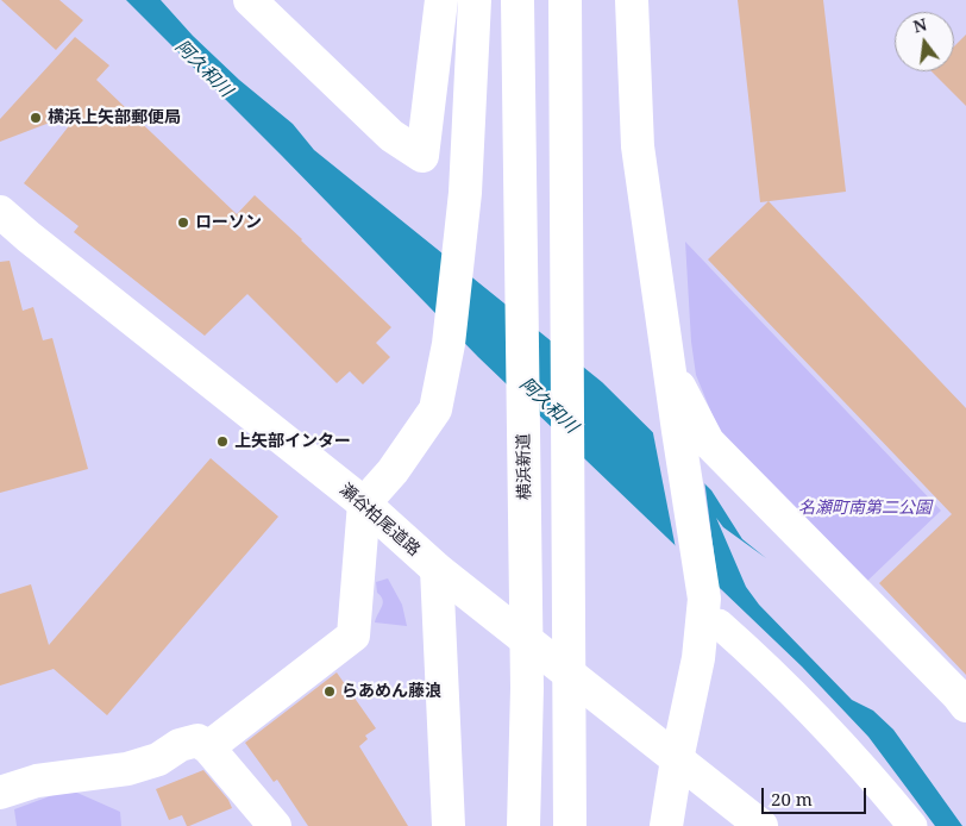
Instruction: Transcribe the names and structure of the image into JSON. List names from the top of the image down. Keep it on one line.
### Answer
{"streets":{"main road":["横浜新道","瀬谷柏尾道路"]},"water":["阿久和川"],"parks":["名瀬町南第二公園"],"places":["横浜上矢部郵便局","ローソン","上矢部インター","らあめん藤浪"],"scale_bar":"20 m","north":"top"}
